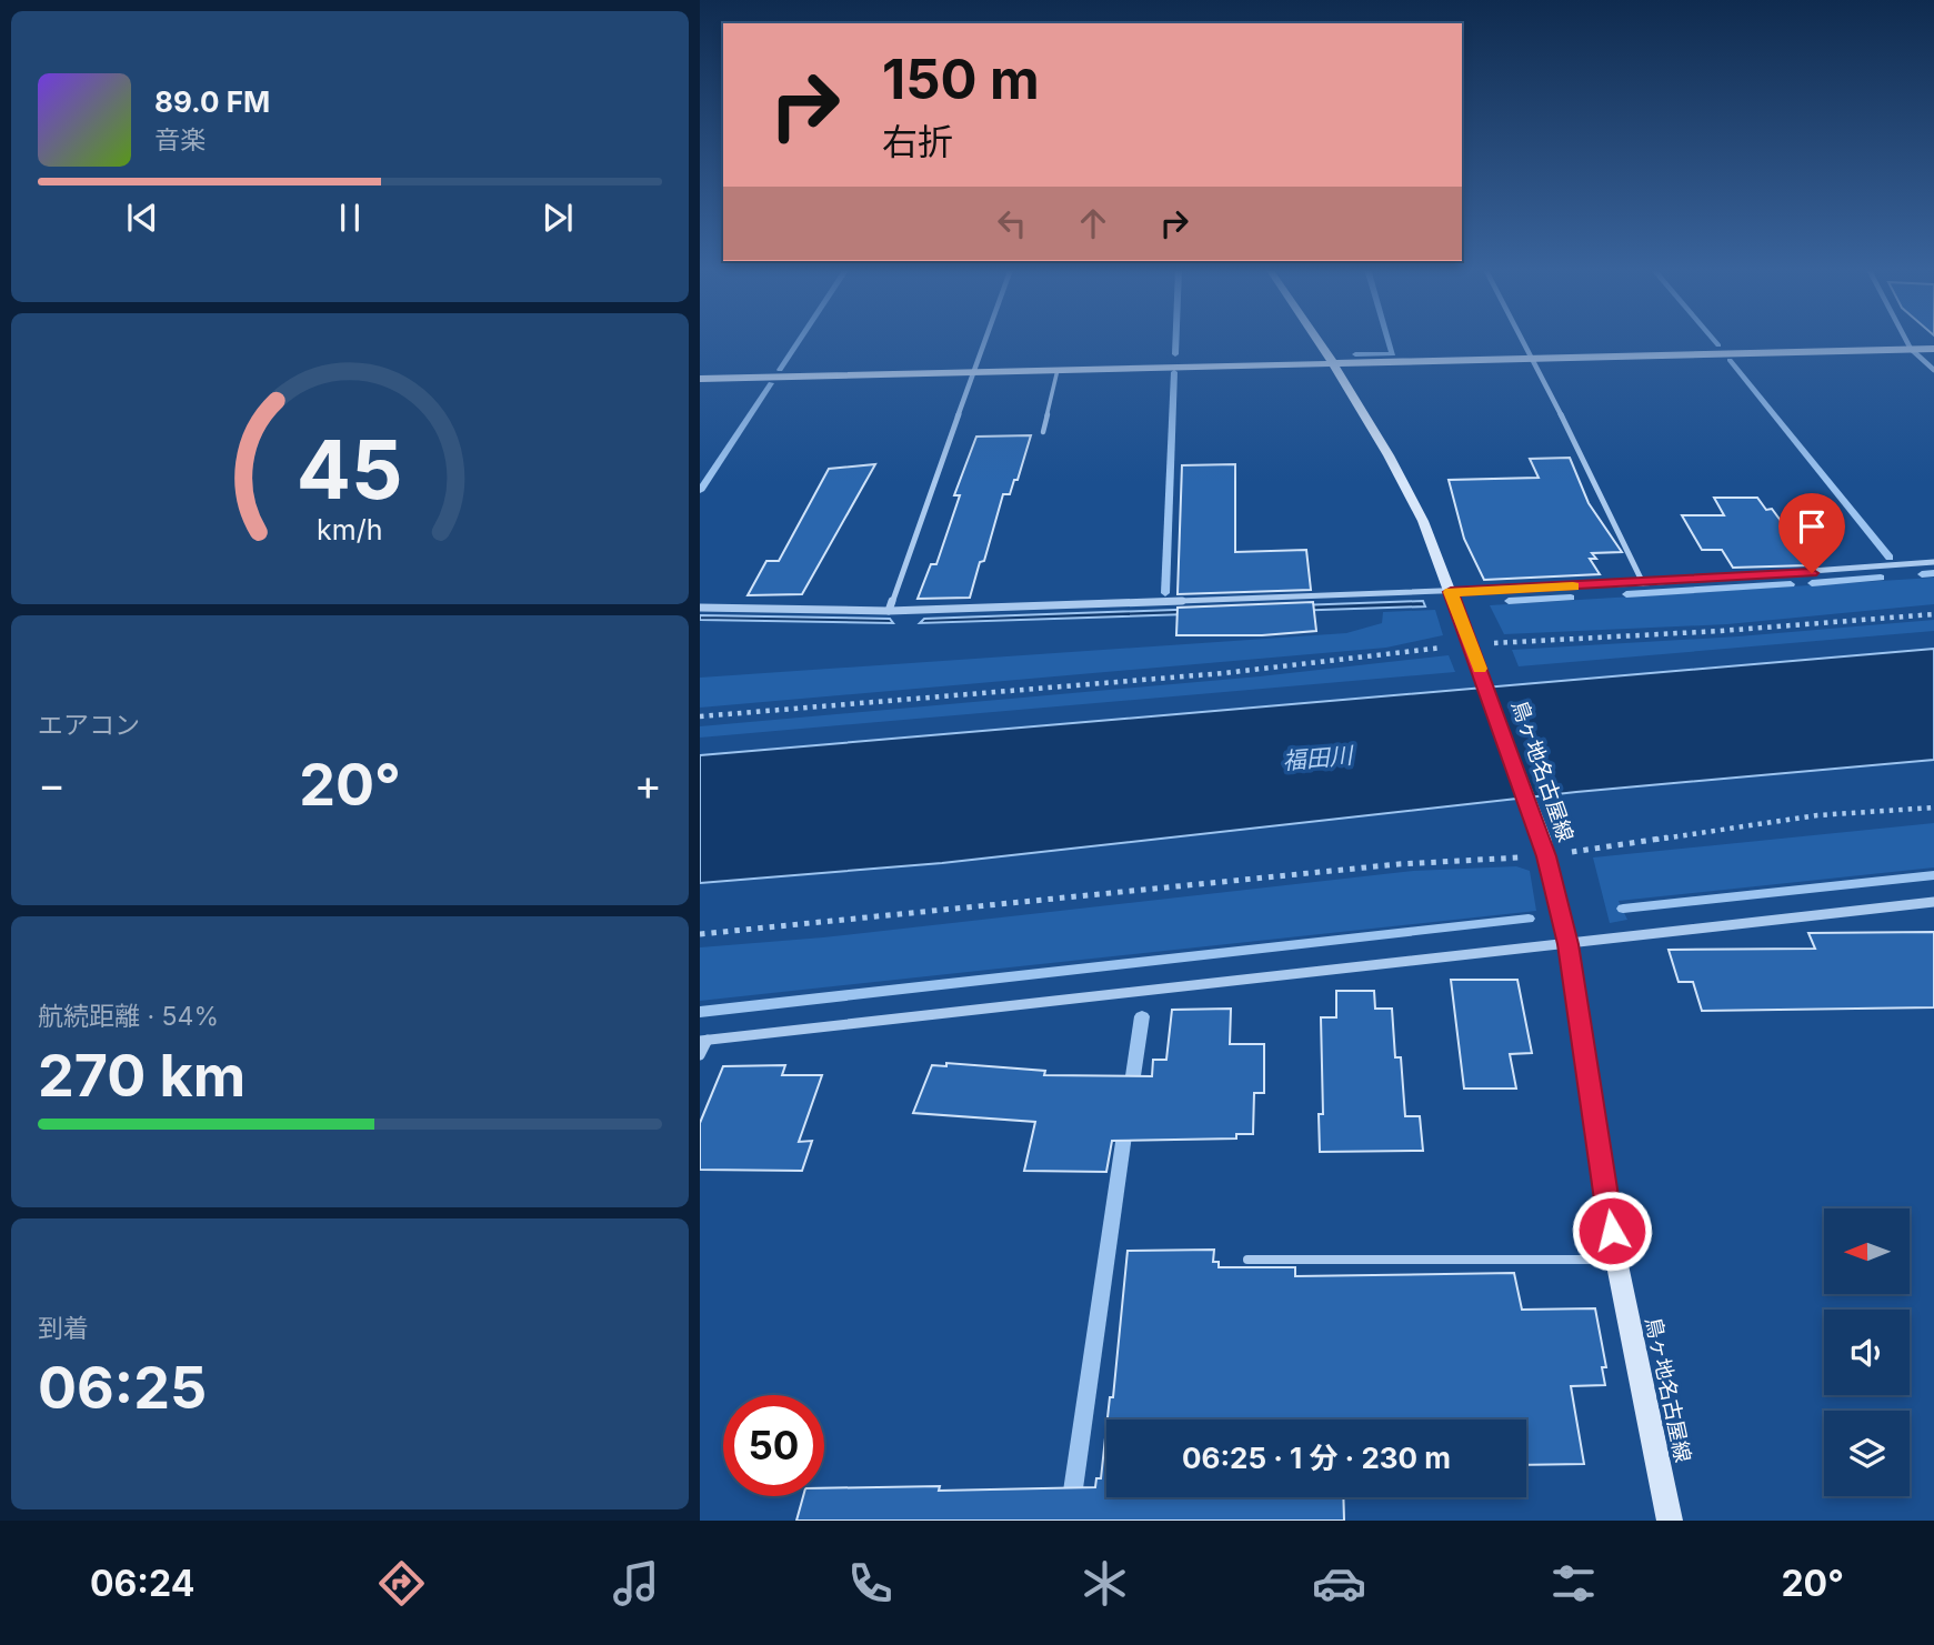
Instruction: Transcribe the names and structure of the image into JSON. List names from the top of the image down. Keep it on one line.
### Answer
{"streets":{"main road":["鳥ヶ地名古屋線"]},"water":["福田川"],"north":"left","page":{"turn":["150 m","右折"],"song":["89.0 FM","音楽"],"tile":["エアコン",["航続距離 · 54%","270 km"],["到着","06:25"]],"heat":["−","20°","+"],"limit":"50","trip":"06:25 · 1 分 · 230 m","tabs":["06:24","20°"],"gauge":["45","km/h"]}}
